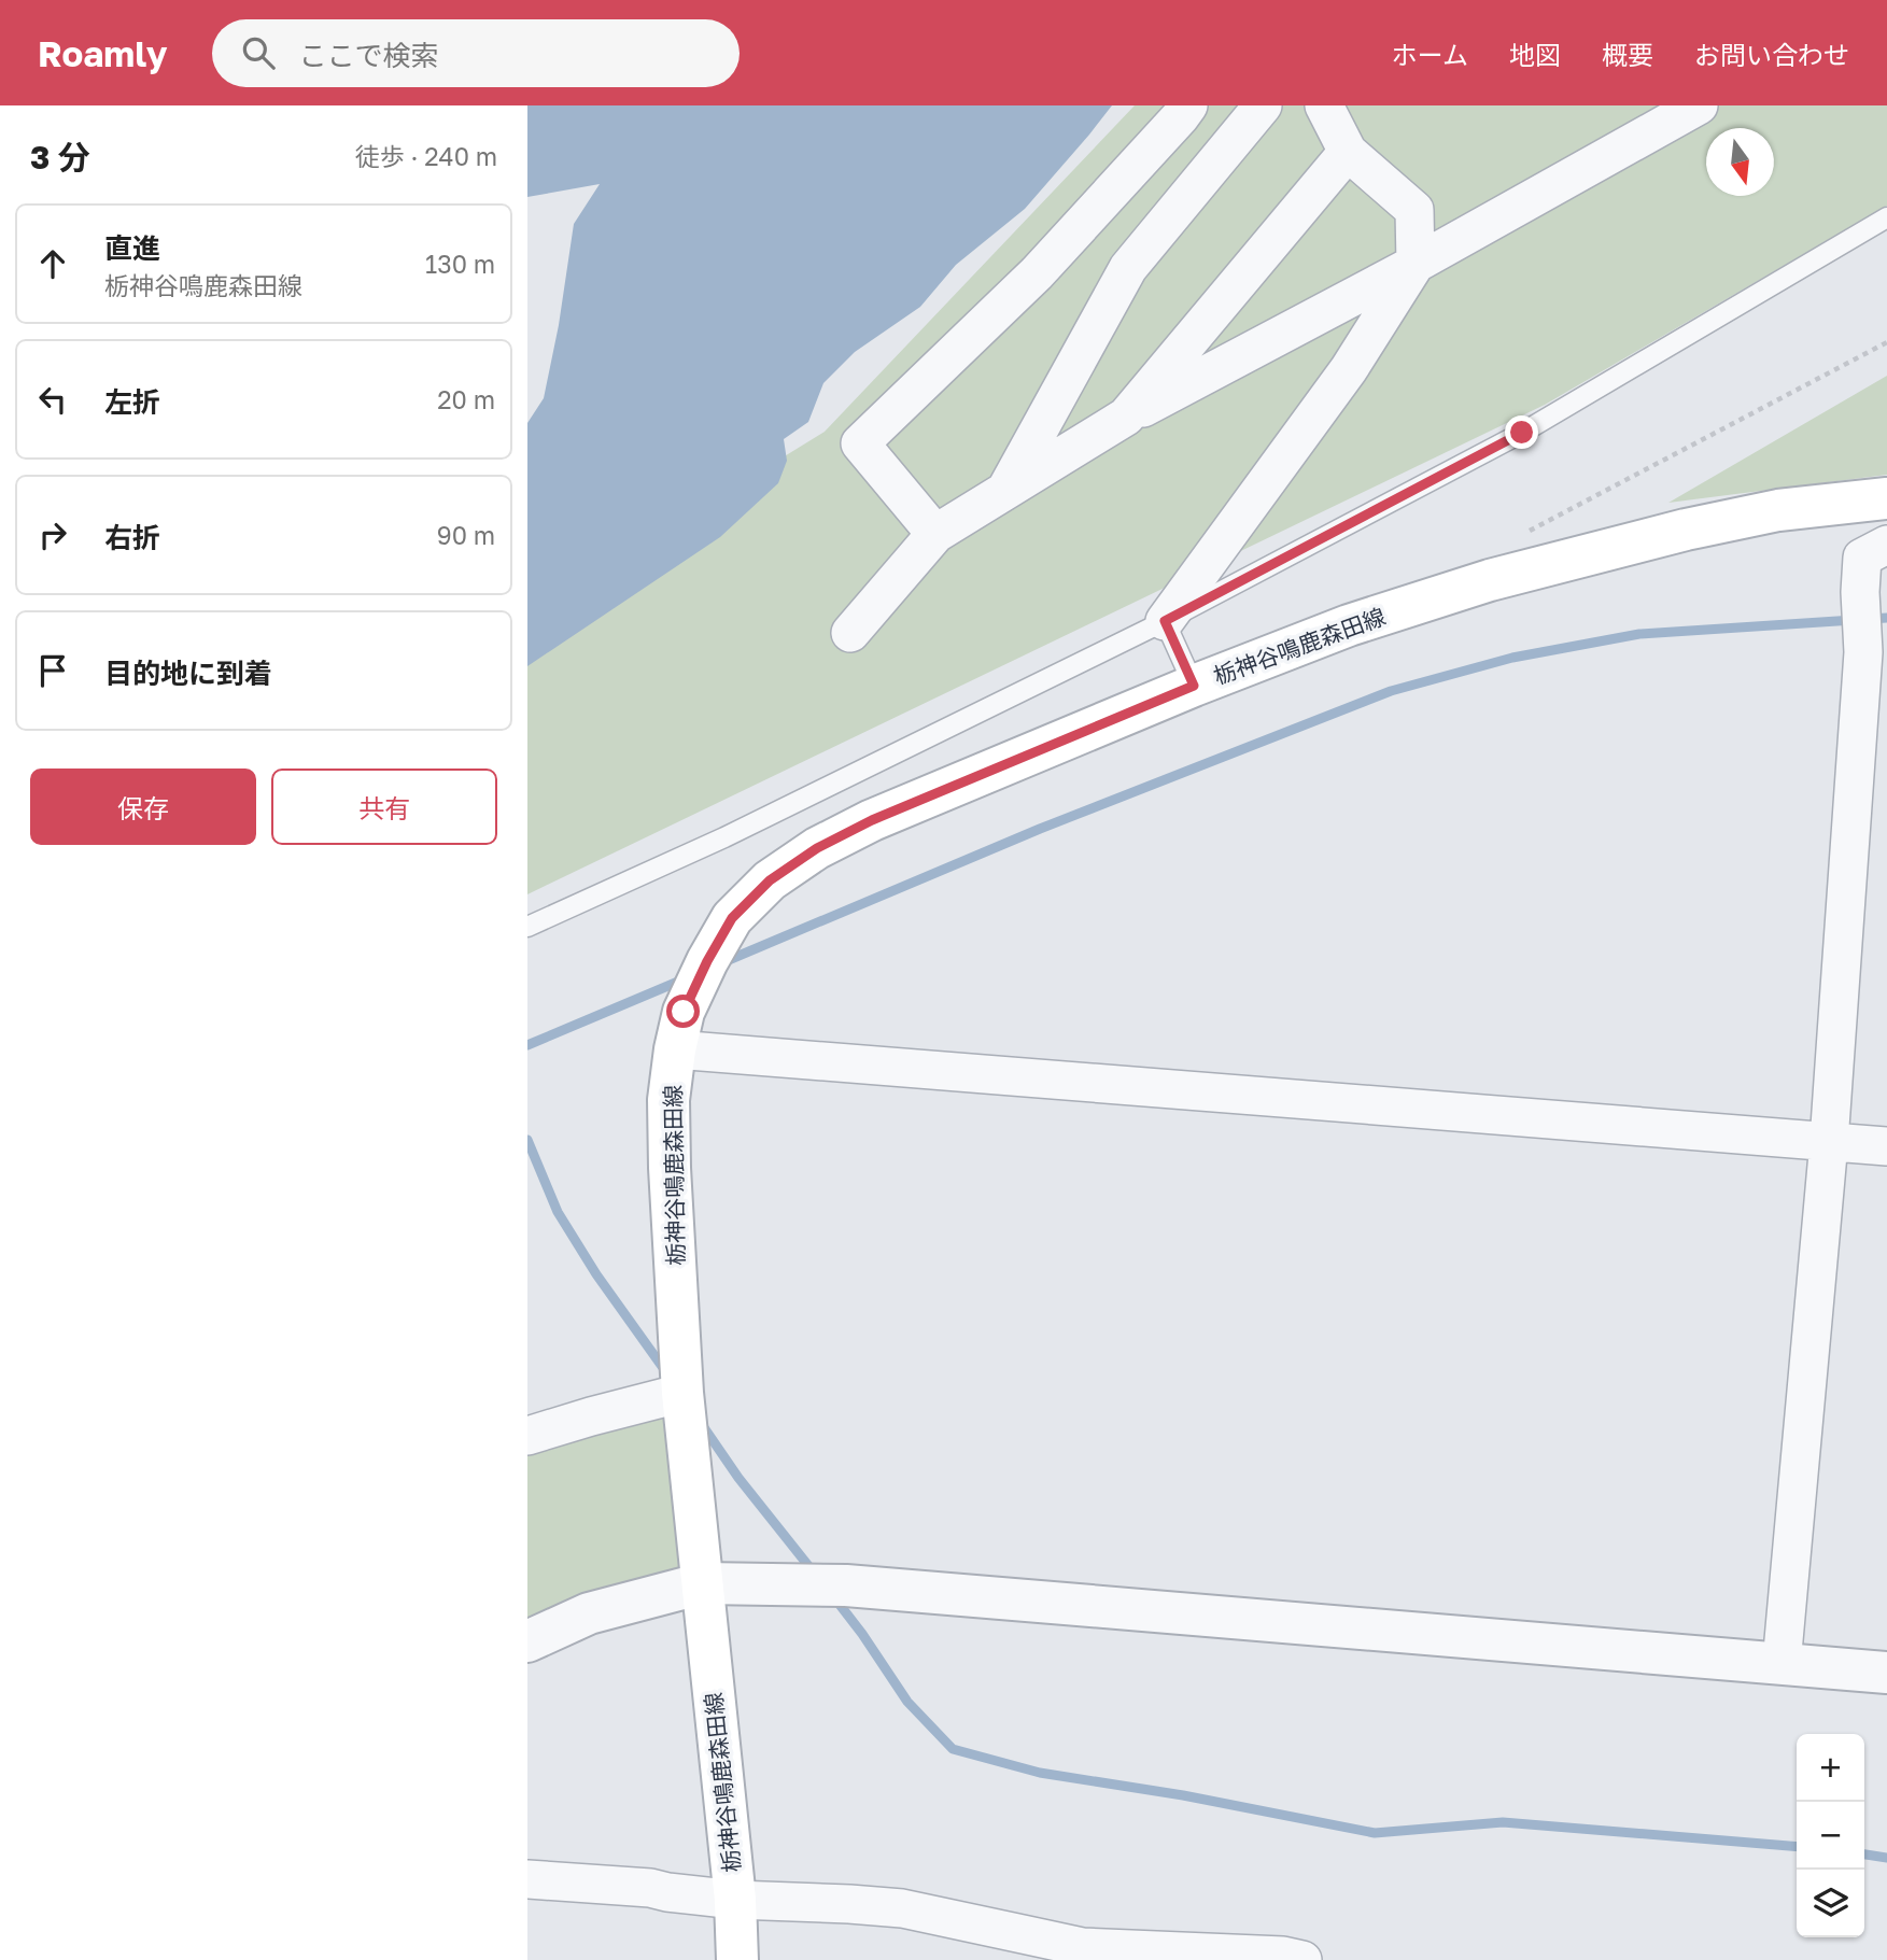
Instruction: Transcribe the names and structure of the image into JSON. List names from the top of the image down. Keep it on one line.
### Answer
{"streets":{"main road":["栃神谷鳴鹿森田線"]},"north":"bottom","page":{"header":"Roamly","search":"ここで検索","nav":["ホーム","地図","概要","お問い合わせ"],"heading":["3 分","徒歩 · 240 m"],"list":[["直進","栃神谷鳴鹿森田線","130 m"],["左折","20 m"],["右折","90 m"],"目的地に到着"],"buttons":["保存","共有"],"map_buttons":["+","−"]}}
